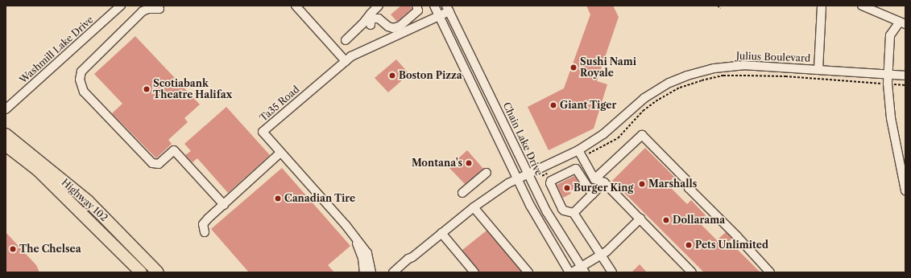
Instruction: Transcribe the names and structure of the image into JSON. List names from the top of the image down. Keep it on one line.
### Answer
{"streets":{"highway":["Highway 102"],"street":["Washmill Lake Drive","Julius Boulevard","Ta35 Road","Chain Lake Drive"]},"crossings":[["Julius Boulevard","Chain Lake Drive"],["Ta35 Road","Chain Lake Drive"]],"places":["Sushi Nami Royale","Boston Pizza","Scotiabank Theatre Halifax","Giant Tiger","Montana's","Marshalls","Burger King","Canadian Tire","Dollarama","Pets Unlimited","The Chelsea"]}
